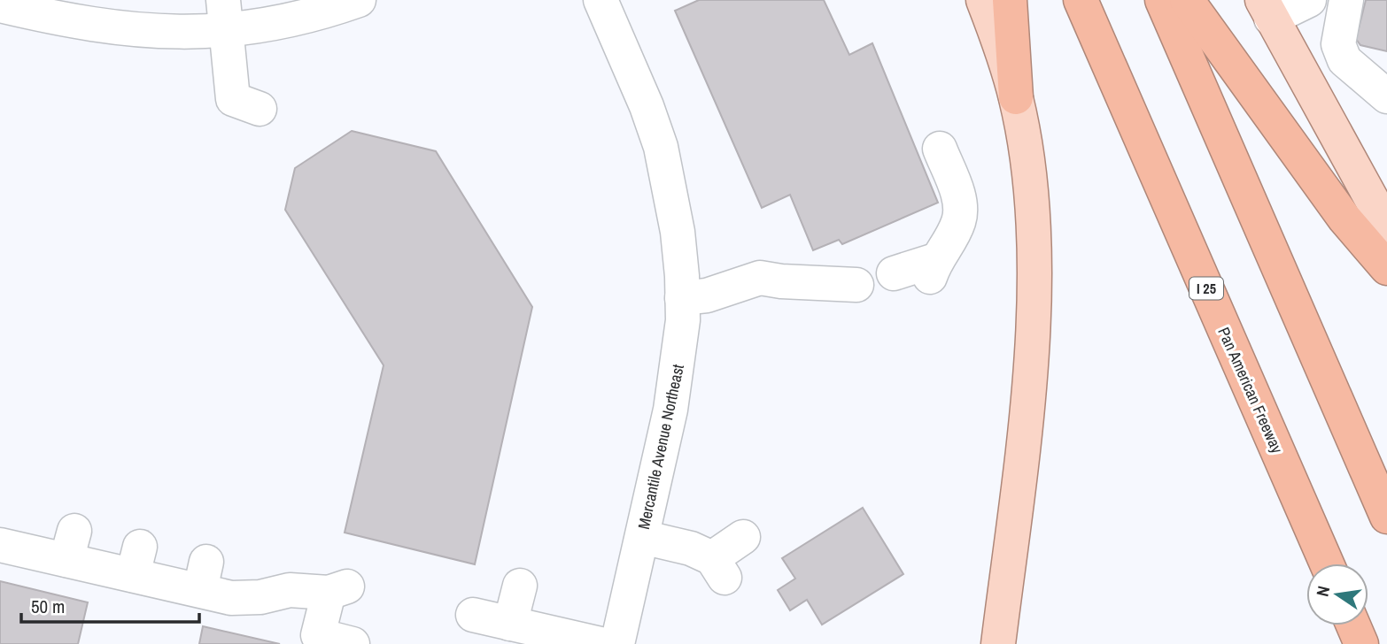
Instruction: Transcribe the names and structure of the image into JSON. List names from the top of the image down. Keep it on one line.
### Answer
{"streets":{"highway":["I 25","Pan American Freeway"],"street":["Mercantile Avenue Northeast"]},"scale_bar":"50 m","north":"left"}
